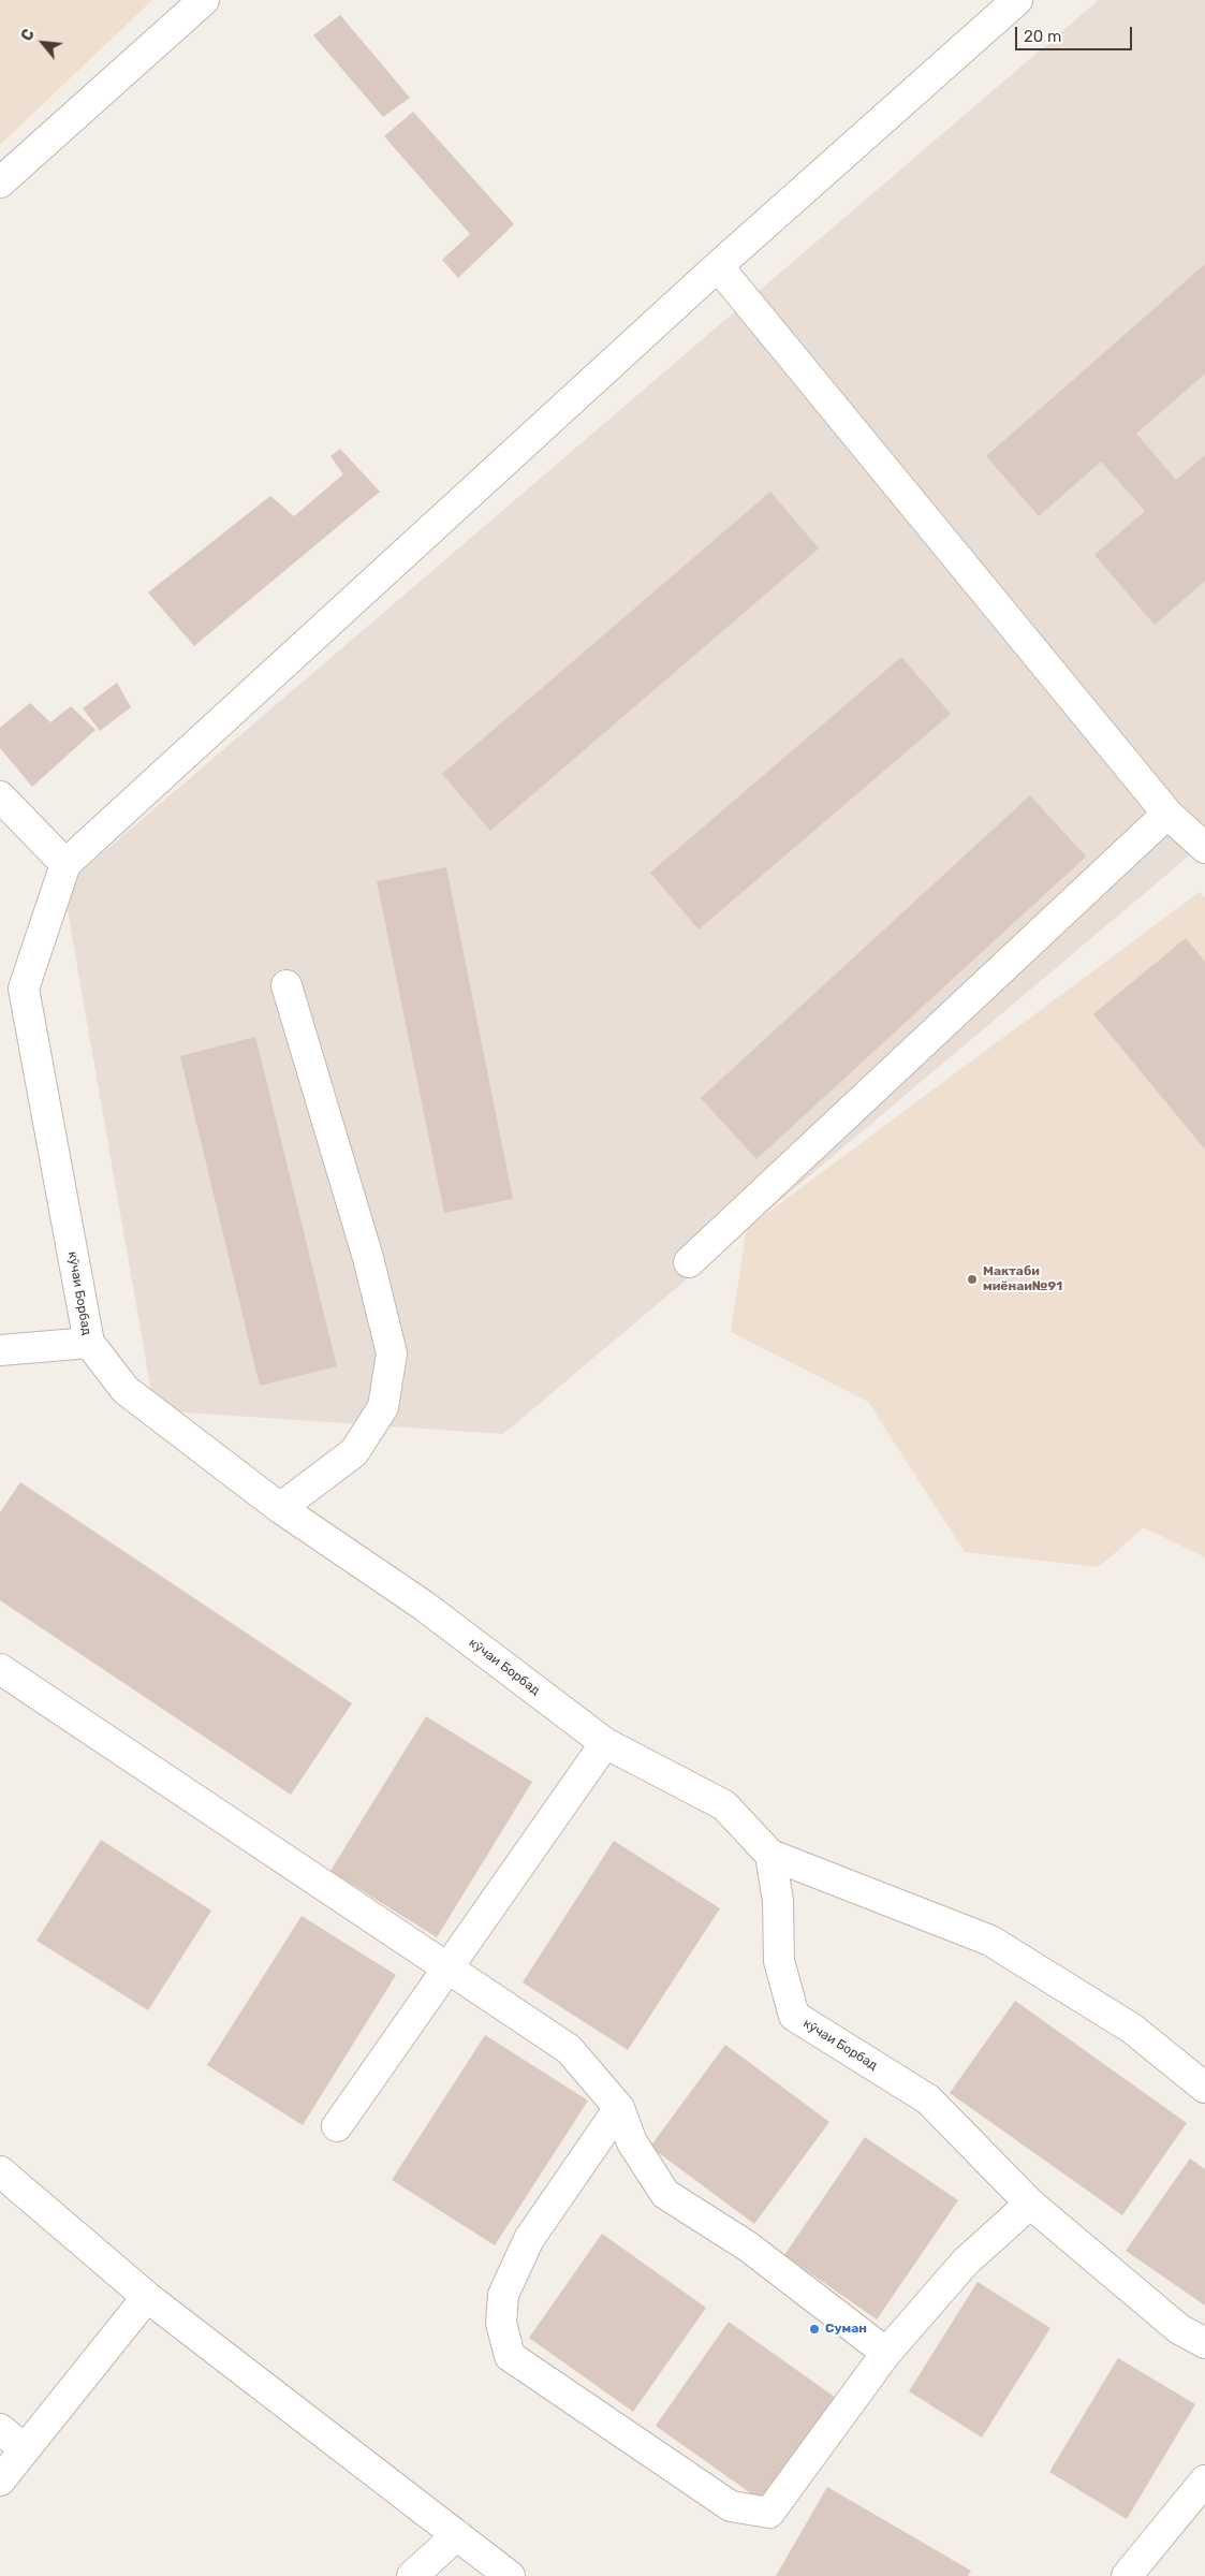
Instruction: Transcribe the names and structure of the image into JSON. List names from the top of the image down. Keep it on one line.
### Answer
{"streets":{"street":["кӯчаи Борбад"]},"places":["Мактаби миёнаи№91","Суман"],"scale_bar":"20 m","north":"top left"}
